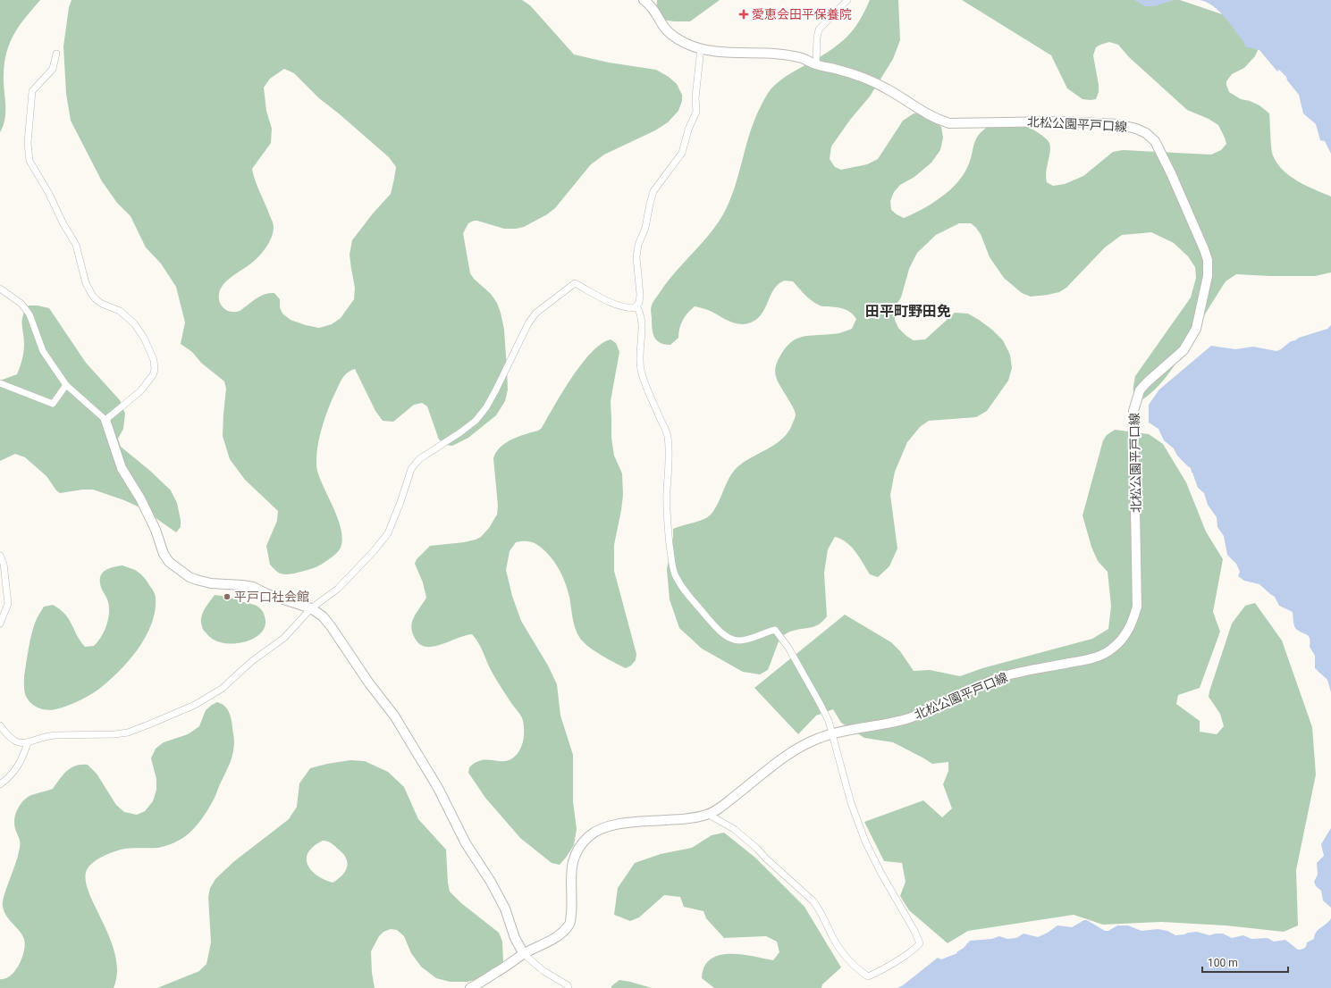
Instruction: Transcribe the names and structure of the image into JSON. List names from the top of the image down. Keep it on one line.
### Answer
{"streets":{"main road":["北松公園平戸口線"]},"districts":["田平町野田免"],"places":{"health":["愛恵会田平保養院"],"other":["平戸口社会館"]},"scale_bar":"100 m"}
